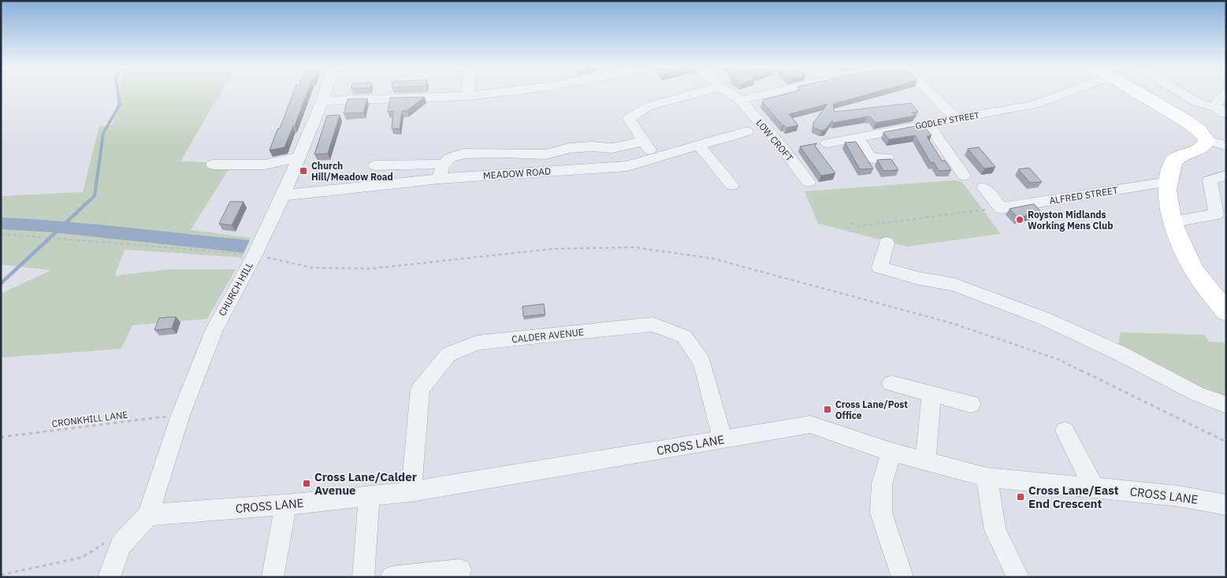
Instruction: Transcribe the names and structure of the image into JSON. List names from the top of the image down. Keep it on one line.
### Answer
{"streets":{"street":["GODLEY STREET","LOW CROFT","MEADOW ROAD","ALFRED STREET","CHURCH HILL","CALDER AVENUE","CROSS LANE"],"path":["CRONKHILL LANE"]},"crossings":[["MEADOW ROAD","CHURCH HILL"],["CHURCH HILL","CRONKHILL LANE"],["CHURCH HILL","CROSS LANE"],["CALDER AVENUE","CROSS LANE"]],"places":{"transit":["Church Hill/Meadow Road","Cross Lane/Post Office","Cross Lane/Calder Avenue","Cross Lane/East End Crescent"],"other":["Royston Midlands Working Mens Club"]}}
